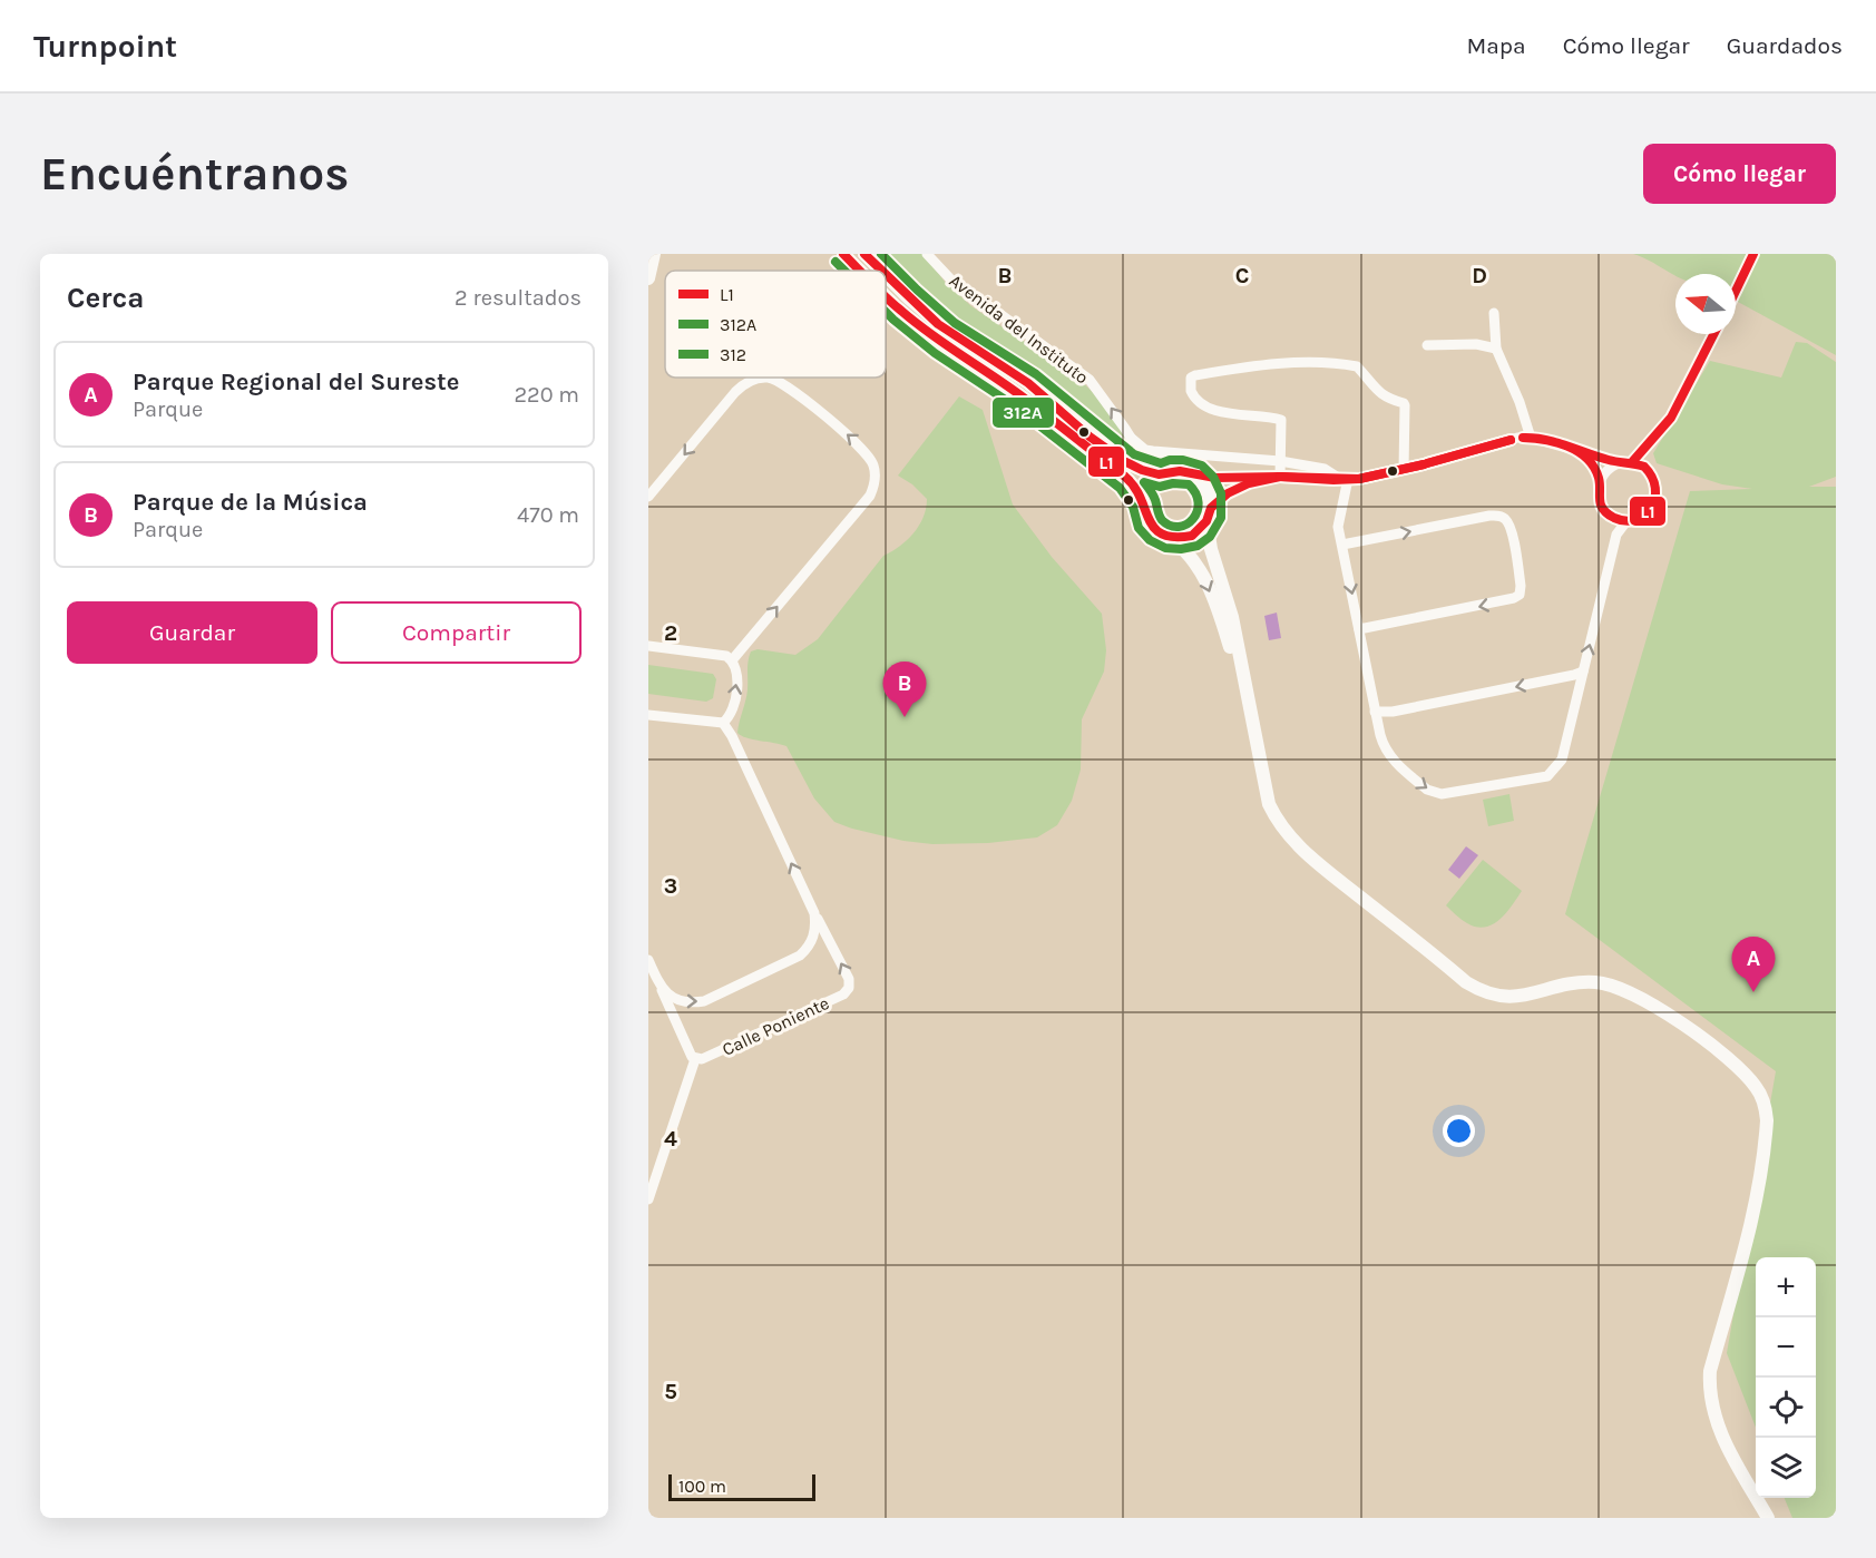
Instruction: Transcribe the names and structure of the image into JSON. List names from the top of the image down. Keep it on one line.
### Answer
{"streets":{"street":["Avenida del Instituto","Calle Poniente"]},"lines":["transit line L1","transit line 312A","transit line 312"],"legend":["L1","312A","312"],"scale_bar":"100 m","north":"left","page":{"header":"Turnpoint","nav":["Mapa","Cómo llegar","Guardados"],"buttons":["Cómo llegar",["Guardar","Compartir"]],"title":"Encuéntranos","heading":["Cerca","2 resultados"],"list":[{"mark":"A","name":"Parque Regional del Sureste","note":"Parque","value":"220 m"},{"mark":"B","name":"Parque de la Música","note":"Parque","value":"470 m"}],"pins":["B","A"],"map_buttons":["+","−"],"scale":"100 m"},"grid":{"columns":["B","C","D"],"rows":["2","3","4","5"]}}
